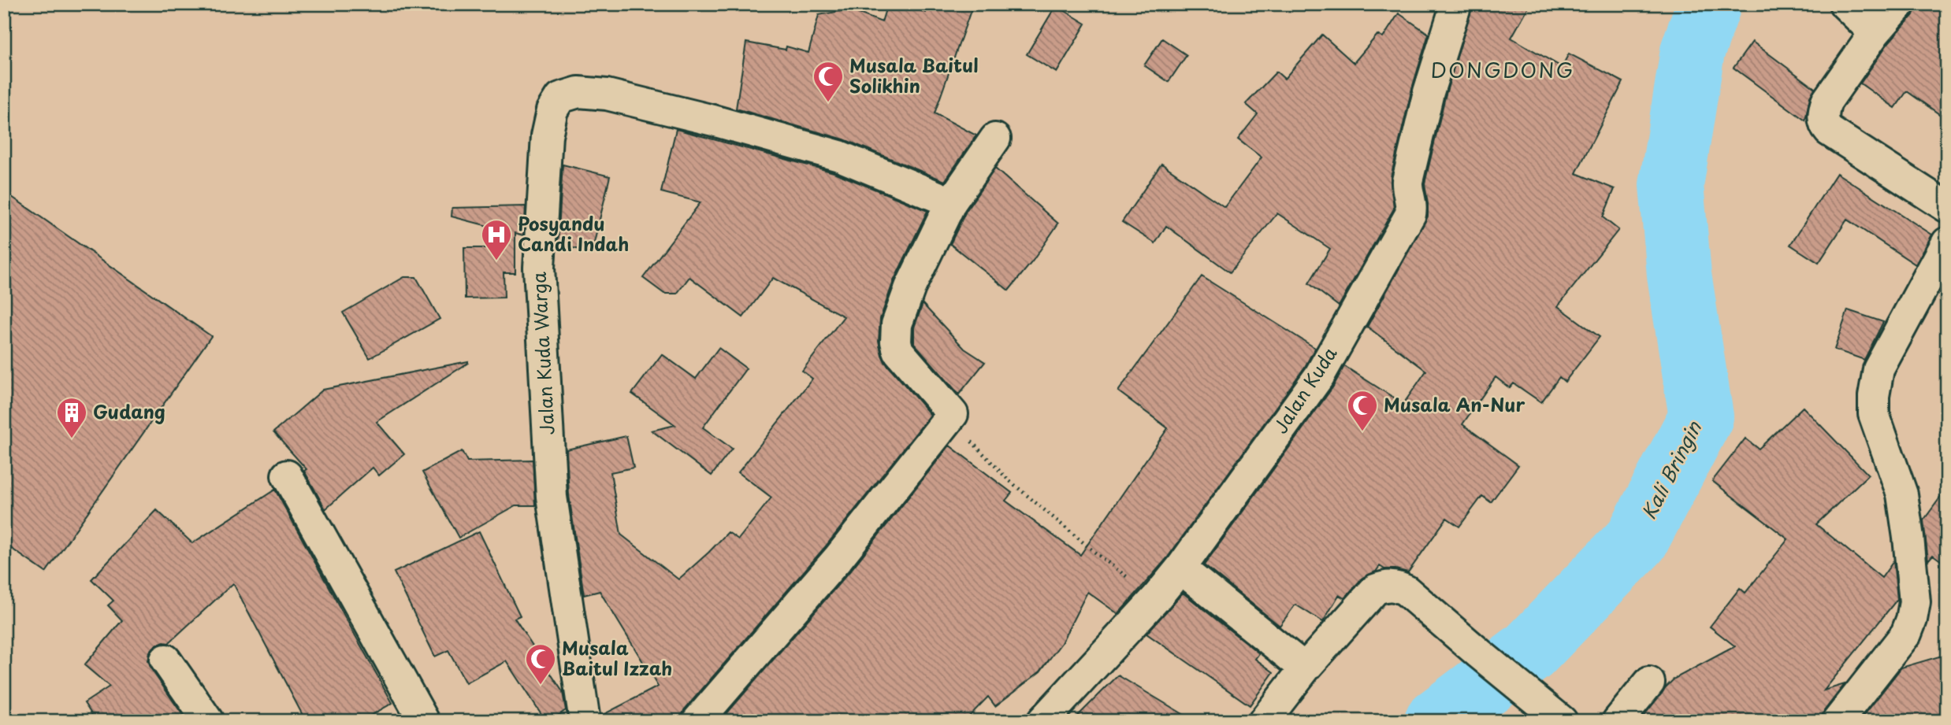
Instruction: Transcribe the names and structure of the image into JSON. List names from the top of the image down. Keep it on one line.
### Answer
{"streets":{"street":["Jalan Kuda Warga","Jalan Kuda"]},"districts":["DONGDONG"],"water":["Kali Bringin"],"places":{"mosque":["Musala Baitul Solikhin","Musala An-Nur","Musala Baitul Izzah"],"hospital":["Posyandu Candi Indah"],"building":["Gudang"]}}
